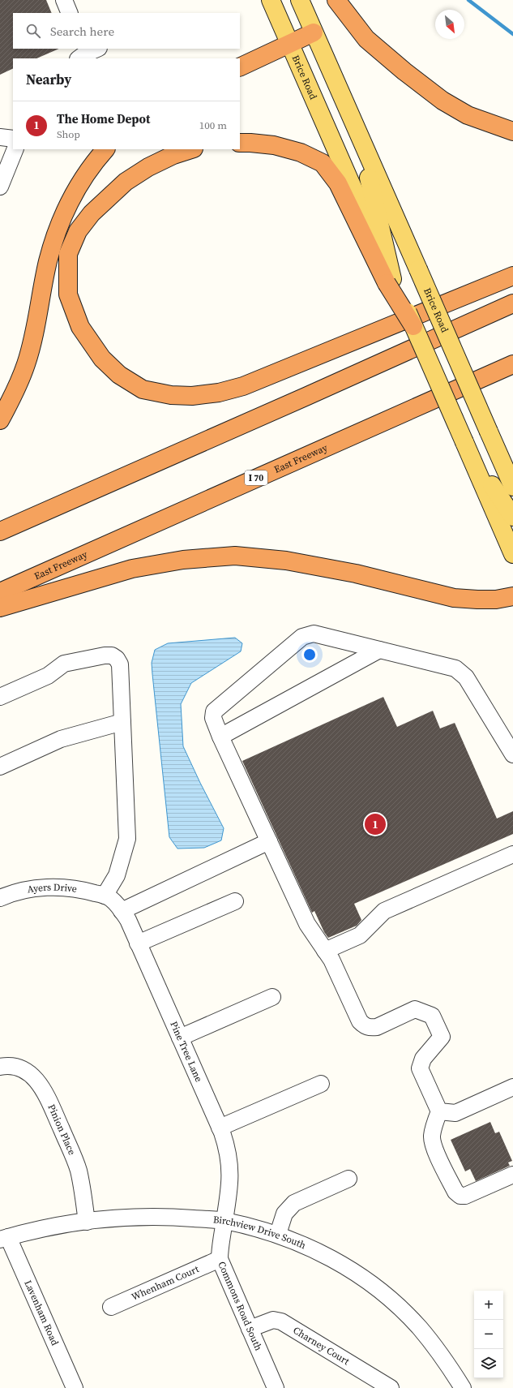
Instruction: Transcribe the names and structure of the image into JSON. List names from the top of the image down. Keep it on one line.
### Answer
{"streets":{"highway":["East Freeway","I 70"],"main road":["Brice Road"],"street":["Ayers Drive","Pine Tree Lane","Pinion Place","Birchview Drive South","Whenham Court","Commons Road South","Lavenham Road","Charney Court"]},"crossings":[["Ayers Drive","Pine Tree Lane"],["Pine Tree Lane","Birchview Drive South"],["Pine Tree Lane","Commons Road South"],["Pinion Place","Birchview Drive South"],["Birchview Drive South","Commons Road South"],["Birchview Drive South","Lavenham Road"],["Whenham Court","Commons Road South"],["Commons Road South","Charney Court"]],"north":"bottom right","page":{"search":"Search here","heading":"Nearby","list":[{"mark":"1","name":"The Home Depot","note":"Shop","value":"100 m"}],"pins":"1","map_buttons":["+","−"]}}
